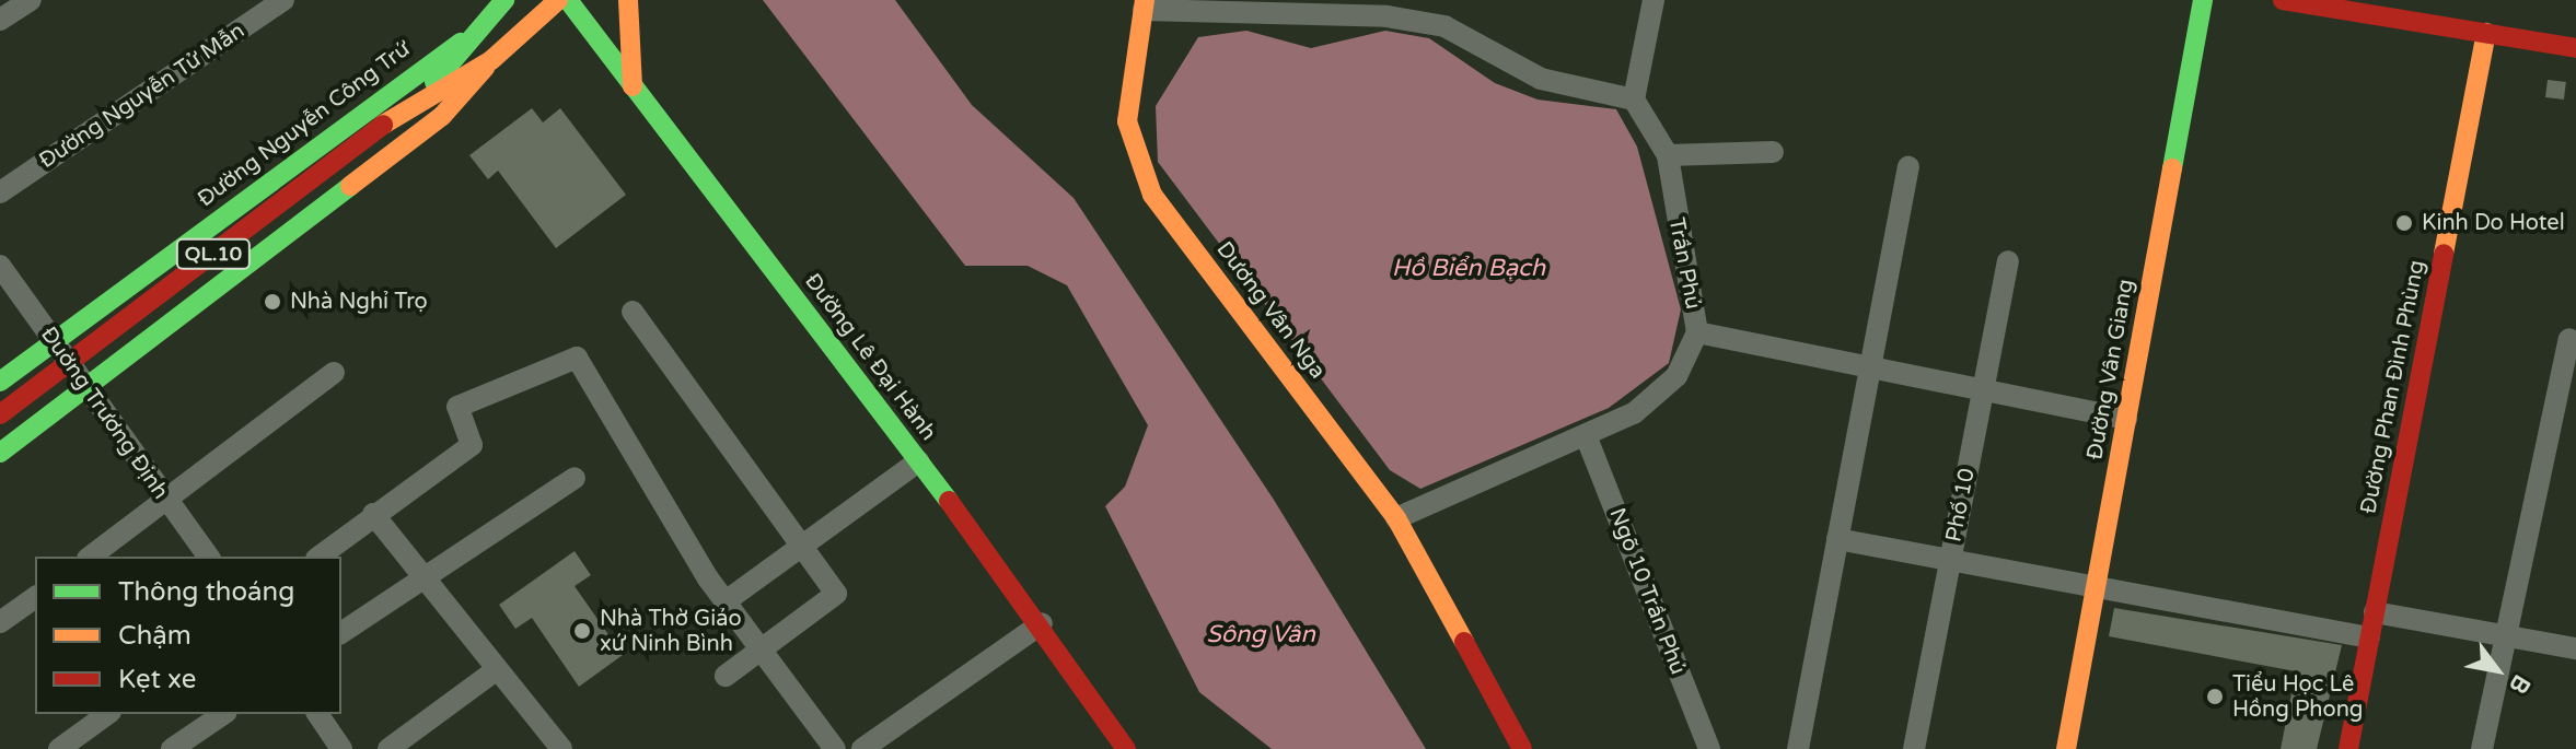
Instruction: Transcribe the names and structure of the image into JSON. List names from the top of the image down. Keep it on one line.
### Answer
{"streets":{"main road":["Đường Nguyễn Công Trứ","QL.10","Dương Vân Nga","Đường Lê Đại Hành","Đường Vân Giang","Đường Phan Đình Phùng"],"street":["Đường Nguyễn Tử Mẫn","Trần Phú","Đuờng Trương Định","Phố 10","Ngõ 10 Trần Phú"]},"crossings":[["Đường Nguyễn Công Trứ","QL.10"],["Đường Nguyễn Công Trứ","Đuờng Trương Định"],["Trần Phú","Dương Vân Nga"],["Trần Phú","Ngõ 10 Trần Phú"]],"water":["Hồ Biển Bạch","Sông Vân"],"places":["Kinh Do Hotel","Nhà Nghỉ Trọ","Nhà Thờ Giáo xứ Ninh Bình","Tiểu Học Lê Hồng Phong"],"legend":["Thông thoáng","Chậm","Kẹt xe"],"north":"bottom right"}
